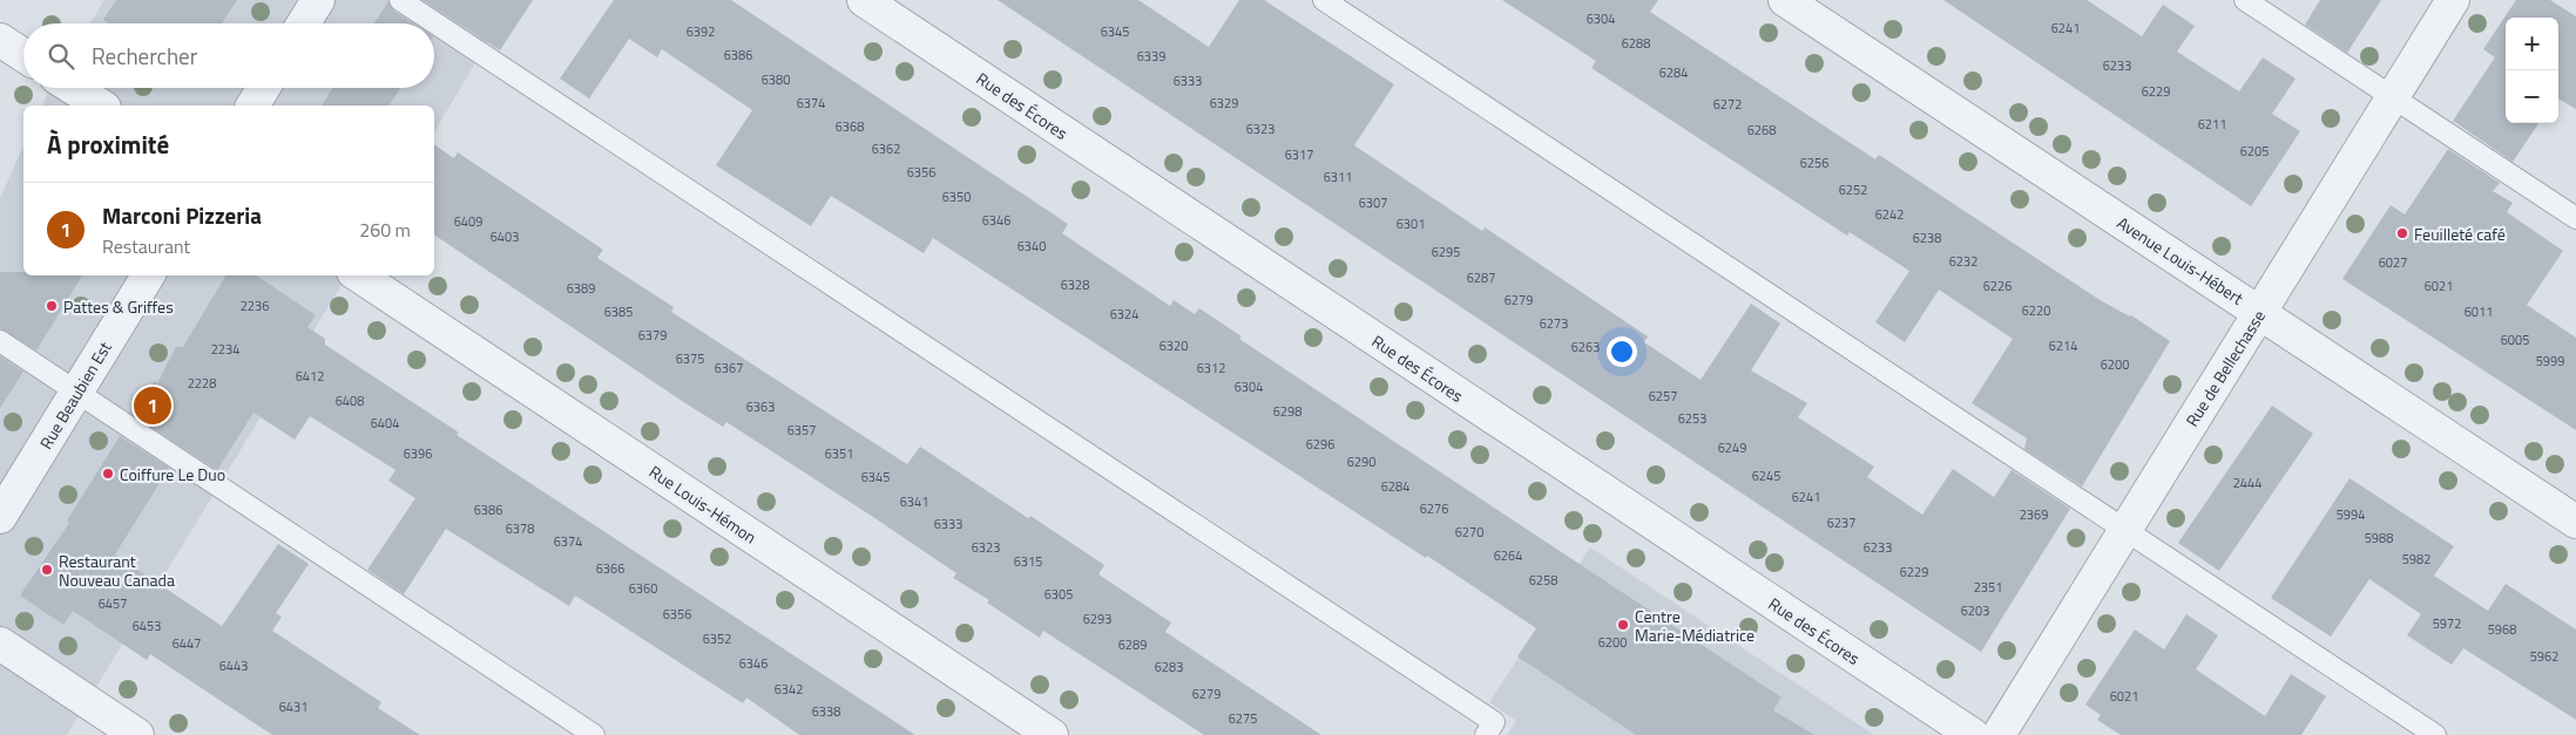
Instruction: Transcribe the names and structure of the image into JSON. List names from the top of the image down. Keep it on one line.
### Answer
{"streets":{"street":["Rue des Écores","Avenue Louis-Hébert","Rue de Bellechasse","Rue Beaubien Est","Rue Louis-Hémon"]},"crossings":[["Avenue Louis-Hébert","Rue de Bellechasse"]],"places":["Feuilleté café","Pattes & Griffes","Coiffure Le Duo","Restaurant Nouveau Canada","Centre Marie-Médiatrice"],"house_numbers":["6304","6241","6392","6345","6288","6386","6339","6233","6284","6380","6333","6229","6374","6329","6272","6211","6368","6323","6268","6362","6205","6317","6256","6356","6311","6252","6350","6307","6242","6346","6409","6301","6403","6238","6340","6295","6232","6027","6287","6328","6226","6021","6389","6279","2236","6220","6385","6011","6324","6273","6379","6005","6320","6214","6263","2234","6375","5999","6200","6367","6312","6412","2228","6304","6257","6408","6363","6298","6253","6404","6357","6296","6249","6396","6351","6290","6245","6345","2444","6284","6241","6341","6276","6386","2369","5994","6237","6333","6378","6270","5988","6374","6323","6233","6264","5982","6315","6366","6229","6258","2351","6360","6305","6457","6203","6356","6293","5972","6453","5968","6352","6200","6447","6289","5962","6346","6443","6283","6342","6279","6021","6431","6338","6275"],"page":{"map_buttons":["+","−"],"search":"Rechercher","heading":"À proximité","list":[{"mark":"1","name":"Marconi Pizzeria","note":"Restaurant","value":"260 m"}],"pins":"1"}}
